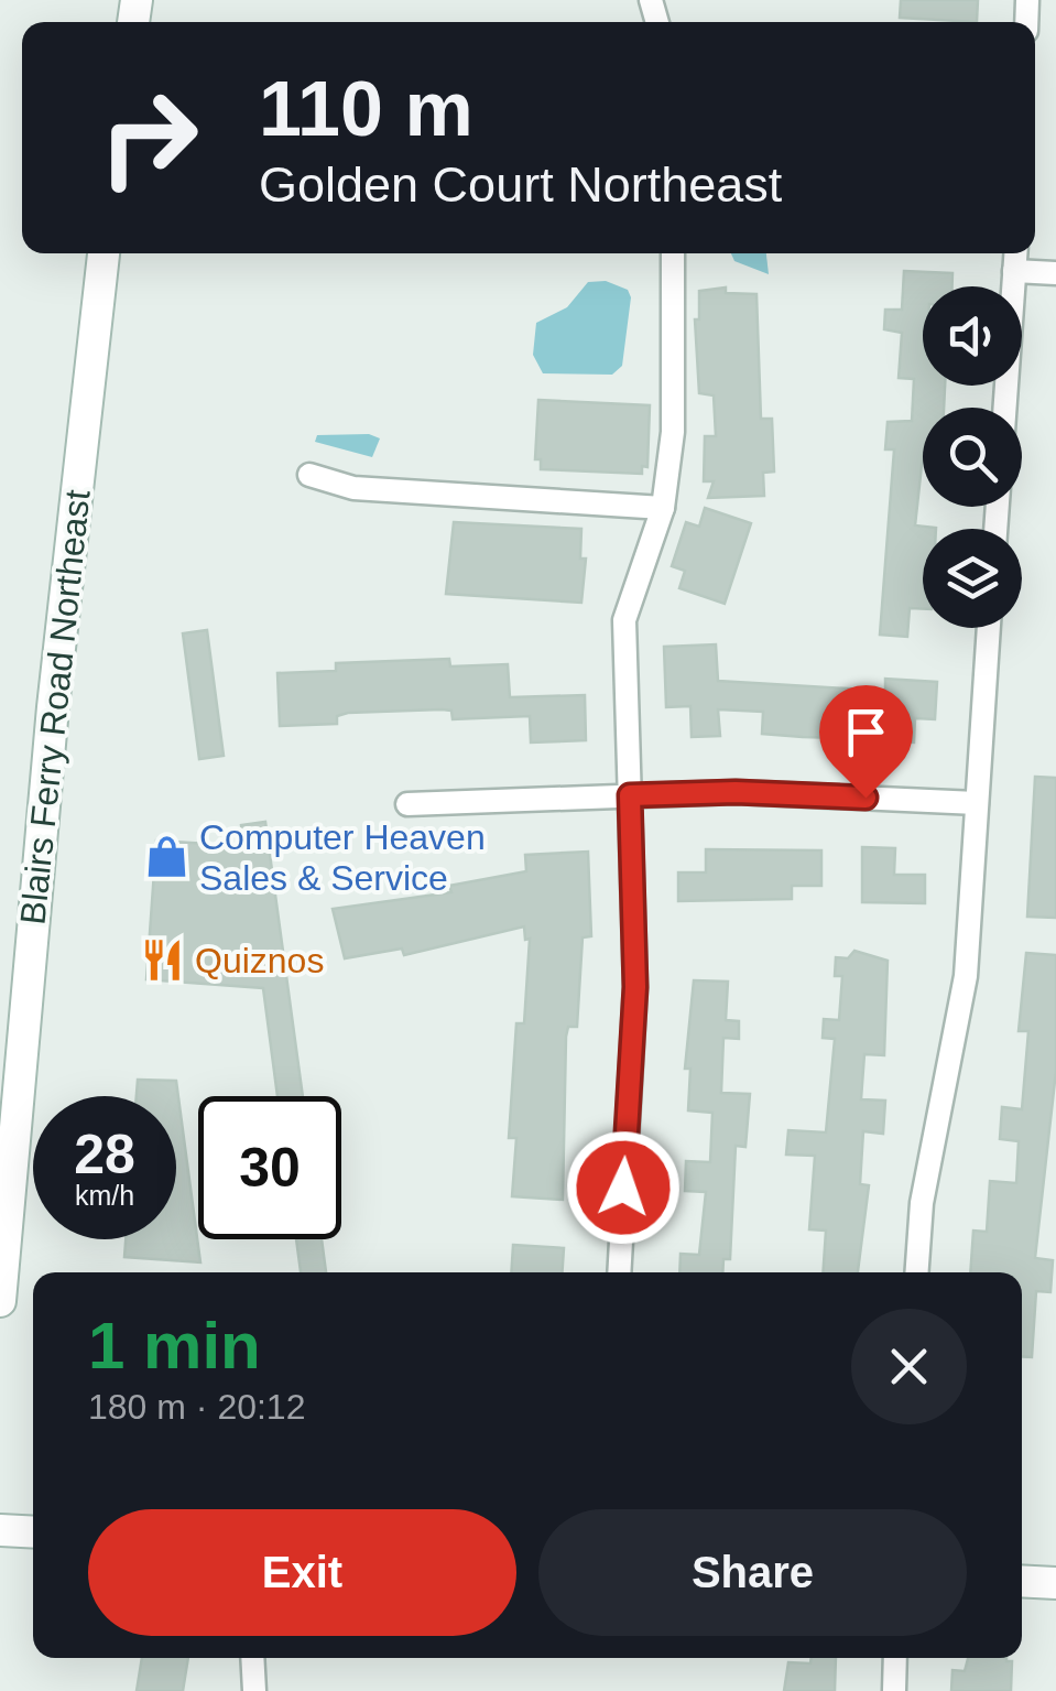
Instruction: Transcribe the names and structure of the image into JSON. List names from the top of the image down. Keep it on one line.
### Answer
{"streets":{"main road":["Blairs Ferry Road Northeast"]},"places":{"shop":["Computer Heaven Sales & Service"],"restaurant":["Quiznos"]},"page":{"turn":["110 m","Golden Court Northeast"],"speed":"28 km/h","limit":"30","heading":["1 min","180 m · 20:12"],"buttons":["Exit","Share"]}}
